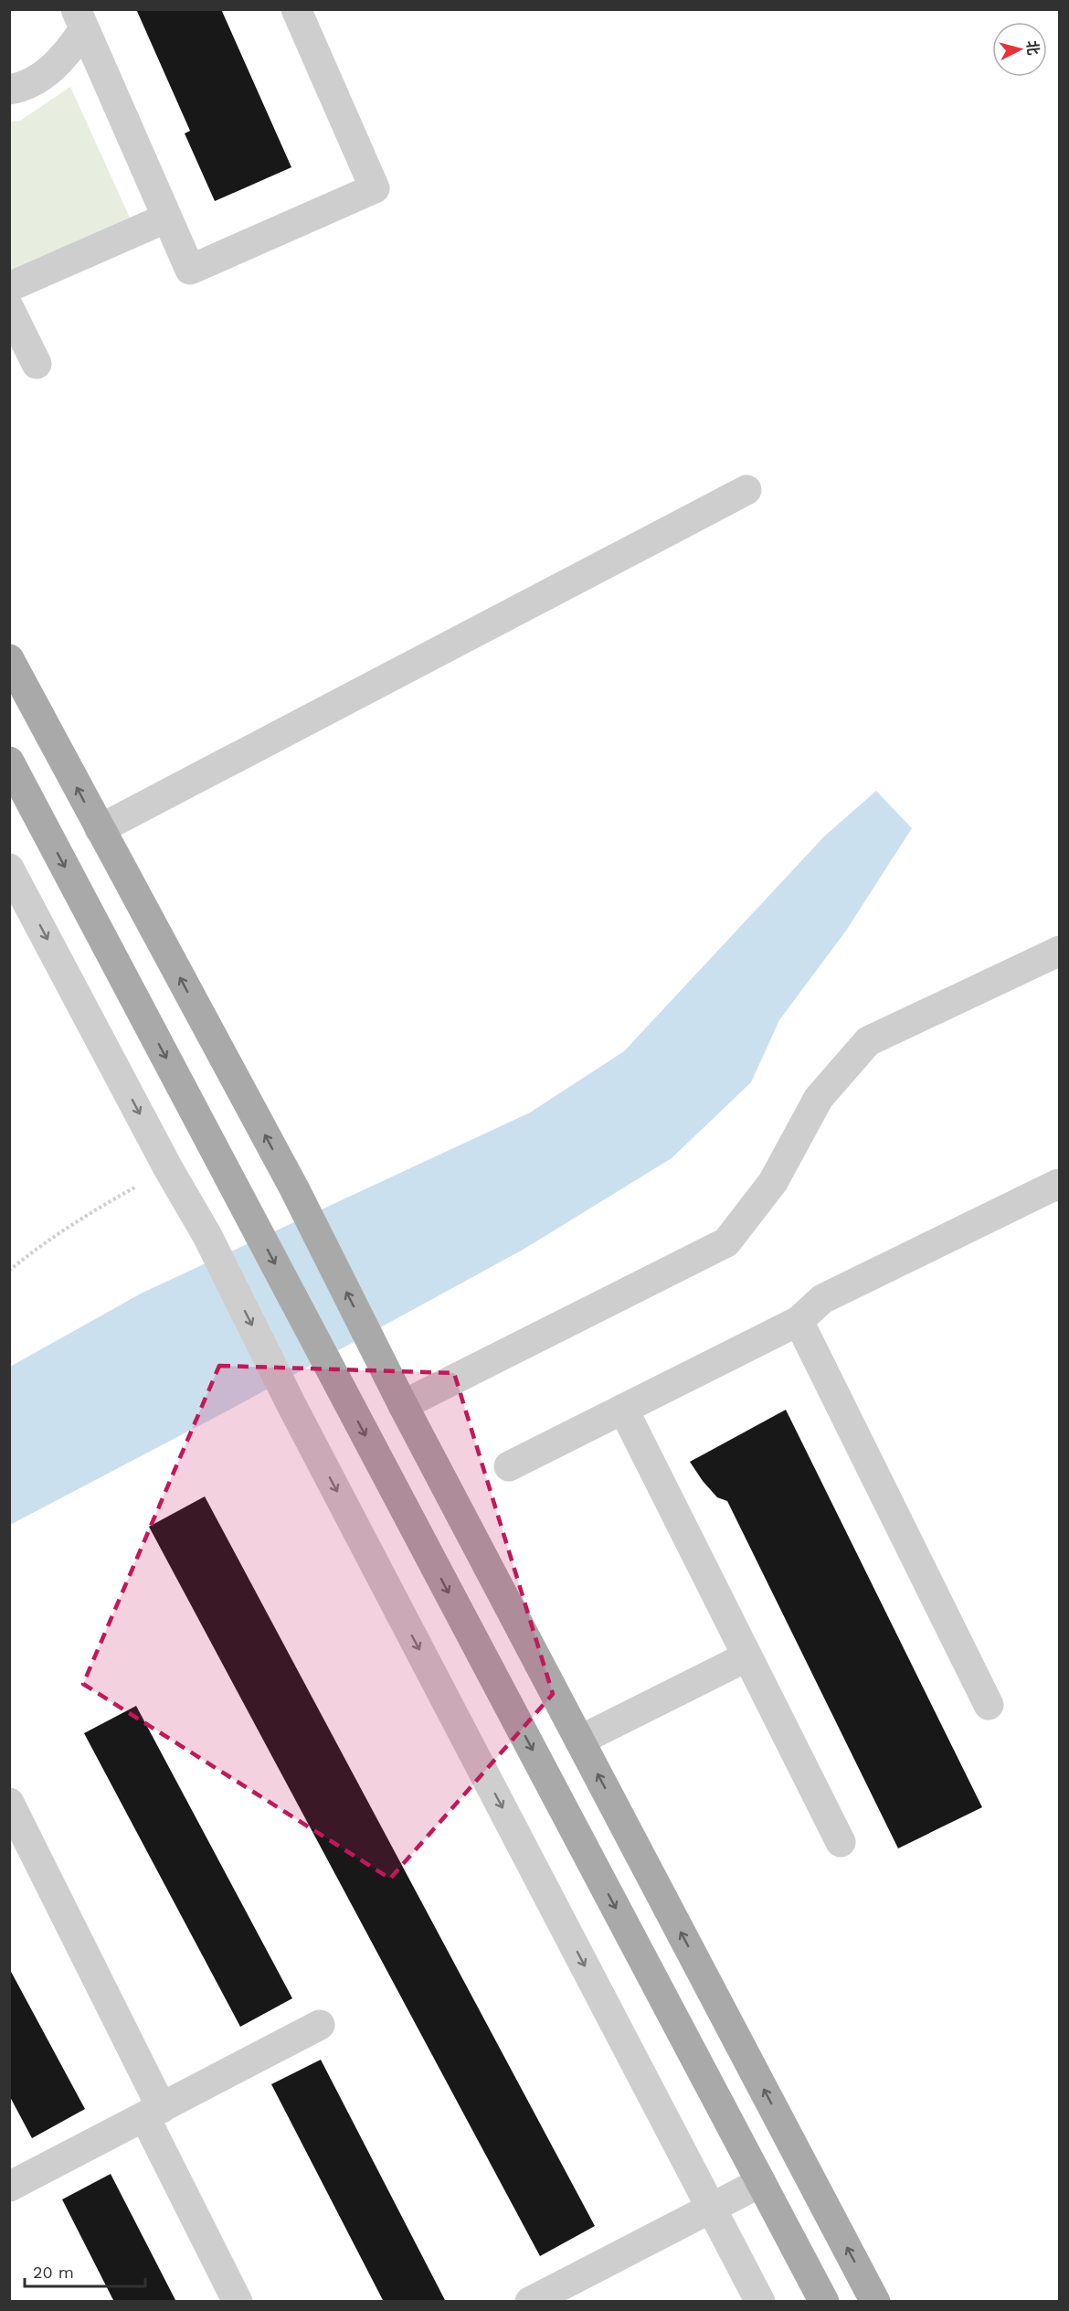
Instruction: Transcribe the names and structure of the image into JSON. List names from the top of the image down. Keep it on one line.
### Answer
{"scale_bar":"20 m","north":"right"}
